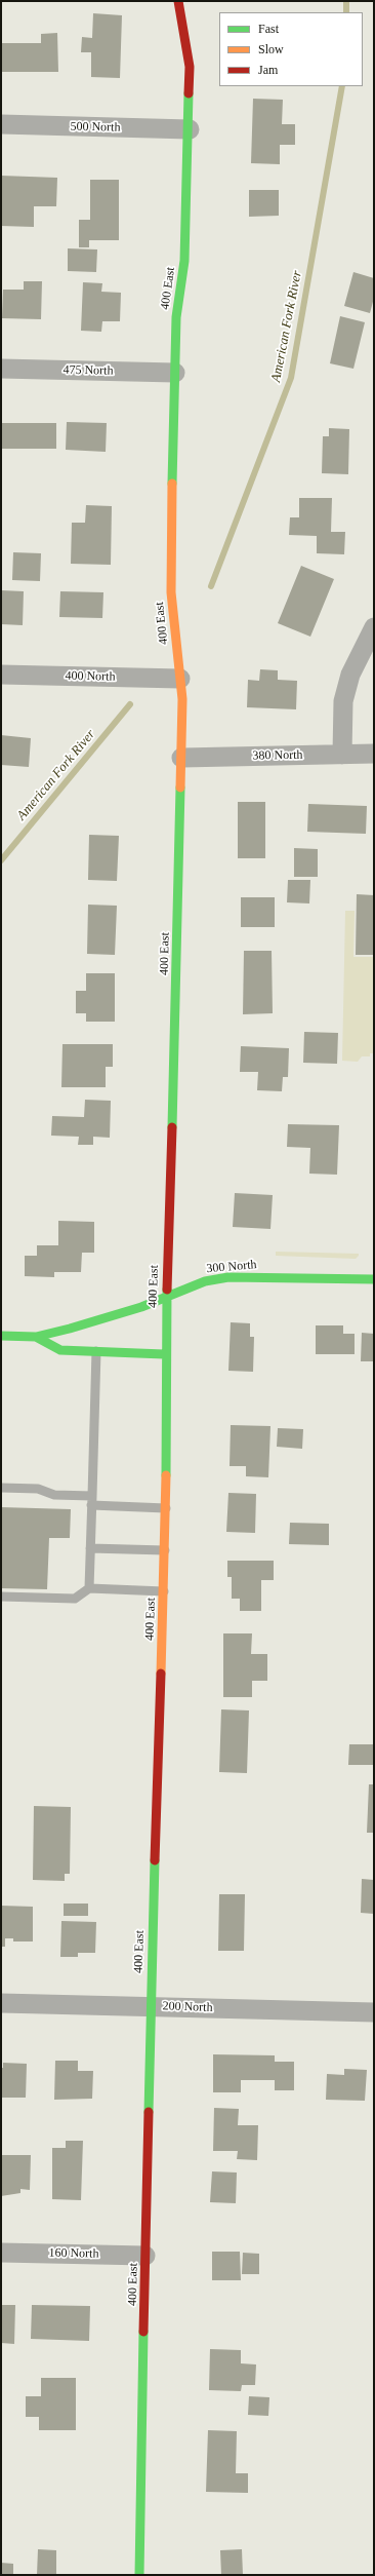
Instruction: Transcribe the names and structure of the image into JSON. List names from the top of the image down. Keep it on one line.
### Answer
{"streets":{"street":["500 North","400 East","475 North","400 North","380 North","300 North","200 North","160 North"]},"crossings":[["500 North","400 East"],["400 East","475 North"],["400 East","400 North"],["400 East","380 North"],["400 East","300 North"],["400 East","200 North"],["400 East","160 North"]],"water":["American Fork River"],"legend":["Fast","Slow","Jam"]}
